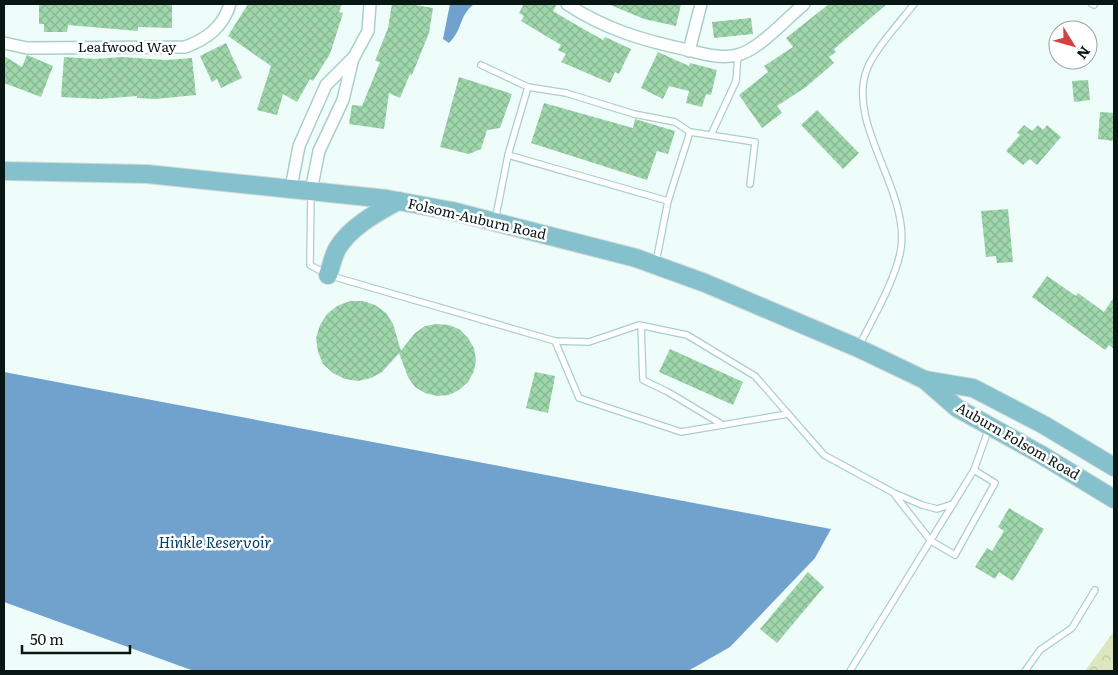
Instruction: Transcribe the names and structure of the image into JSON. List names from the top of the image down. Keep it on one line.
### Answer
{"streets":{"main road":["Folsom-Auburn Road","Auburn Folsom Road"],"street":["Leafwood Way"]},"crossings":[["Folsom-Auburn Road","Auburn Folsom Road"]],"water":["Hinkle Reservoir"],"scale_bar":"50 m","north":"bottom right"}
